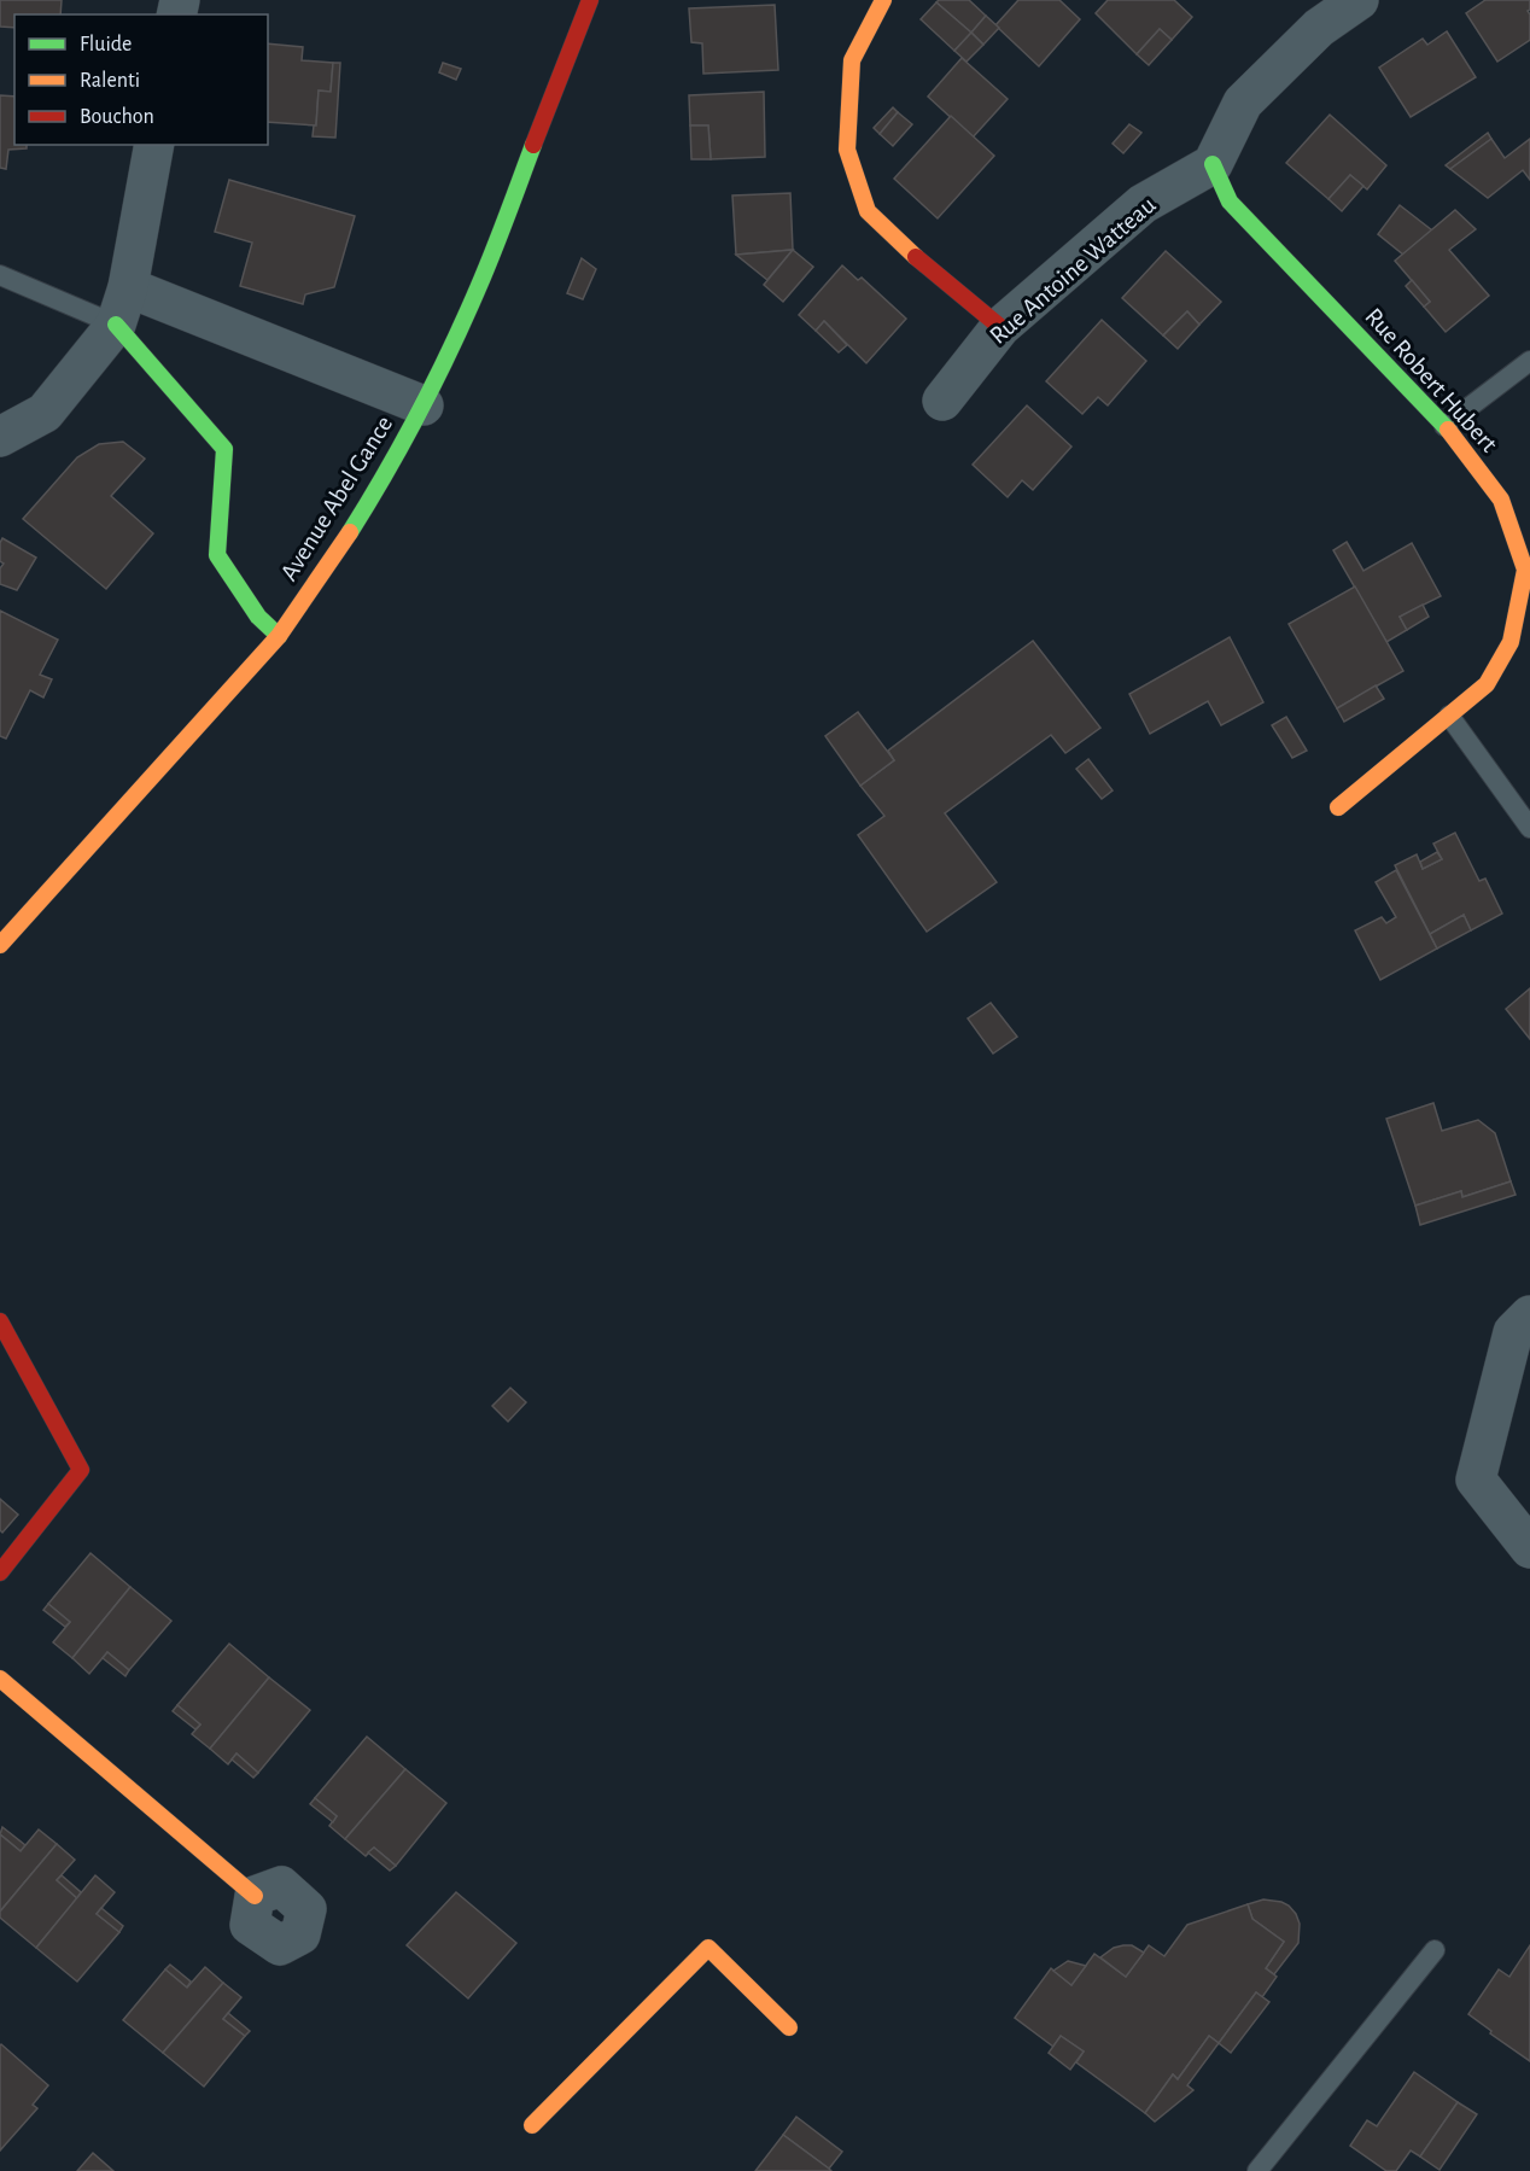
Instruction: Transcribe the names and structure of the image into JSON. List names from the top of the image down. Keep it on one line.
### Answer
{"streets":{"street":["Rue Antoine Watteau","Rue Robert Hubert","Avenue Abel Gance"]},"crossings":[["Rue Antoine Watteau","Rue Robert Hubert"]],"legend":["Fluide","Ralenti","Bouchon"]}
